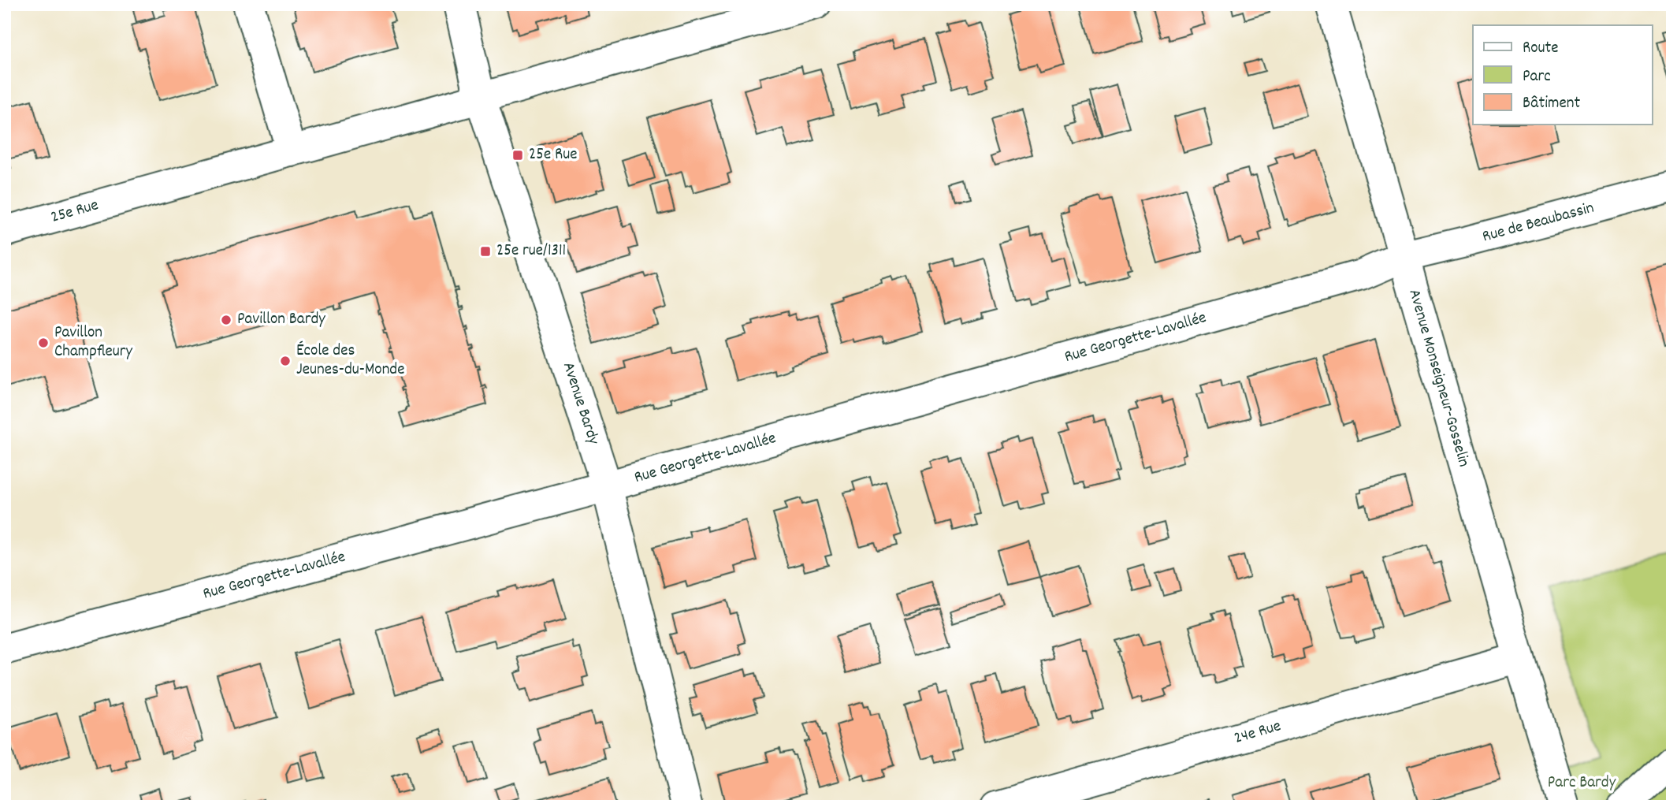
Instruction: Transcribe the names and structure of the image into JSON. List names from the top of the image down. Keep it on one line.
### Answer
{"streets":{"street":["25e Rue","Rue de Beaubassin","Rue Georgette-Lavallée","Avenue Monseigneur-Gosselin","Avenue Bardy","24e Rue"]},"crossings":[["25e Rue","Avenue Bardy"],["Rue de Beaubassin","Rue Georgette-Lavallée"],["Rue de Beaubassin","Avenue Monseigneur-Gosselin"],["Rue Georgette-Lavallée","Avenue Monseigneur-Gosselin"],["Rue Georgette-Lavallée","Avenue Bardy"],["Avenue Monseigneur-Gosselin","24e Rue"]],"parks":["Parc Bardy"],"places":{"transit":["25e Rue","25e rue/1311"],"other":["Pavillon Bardy","Pavillon Champfleury","École des Jeunes-du-Monde"]},"legend":["Route","Parc","Bâtiment"]}
